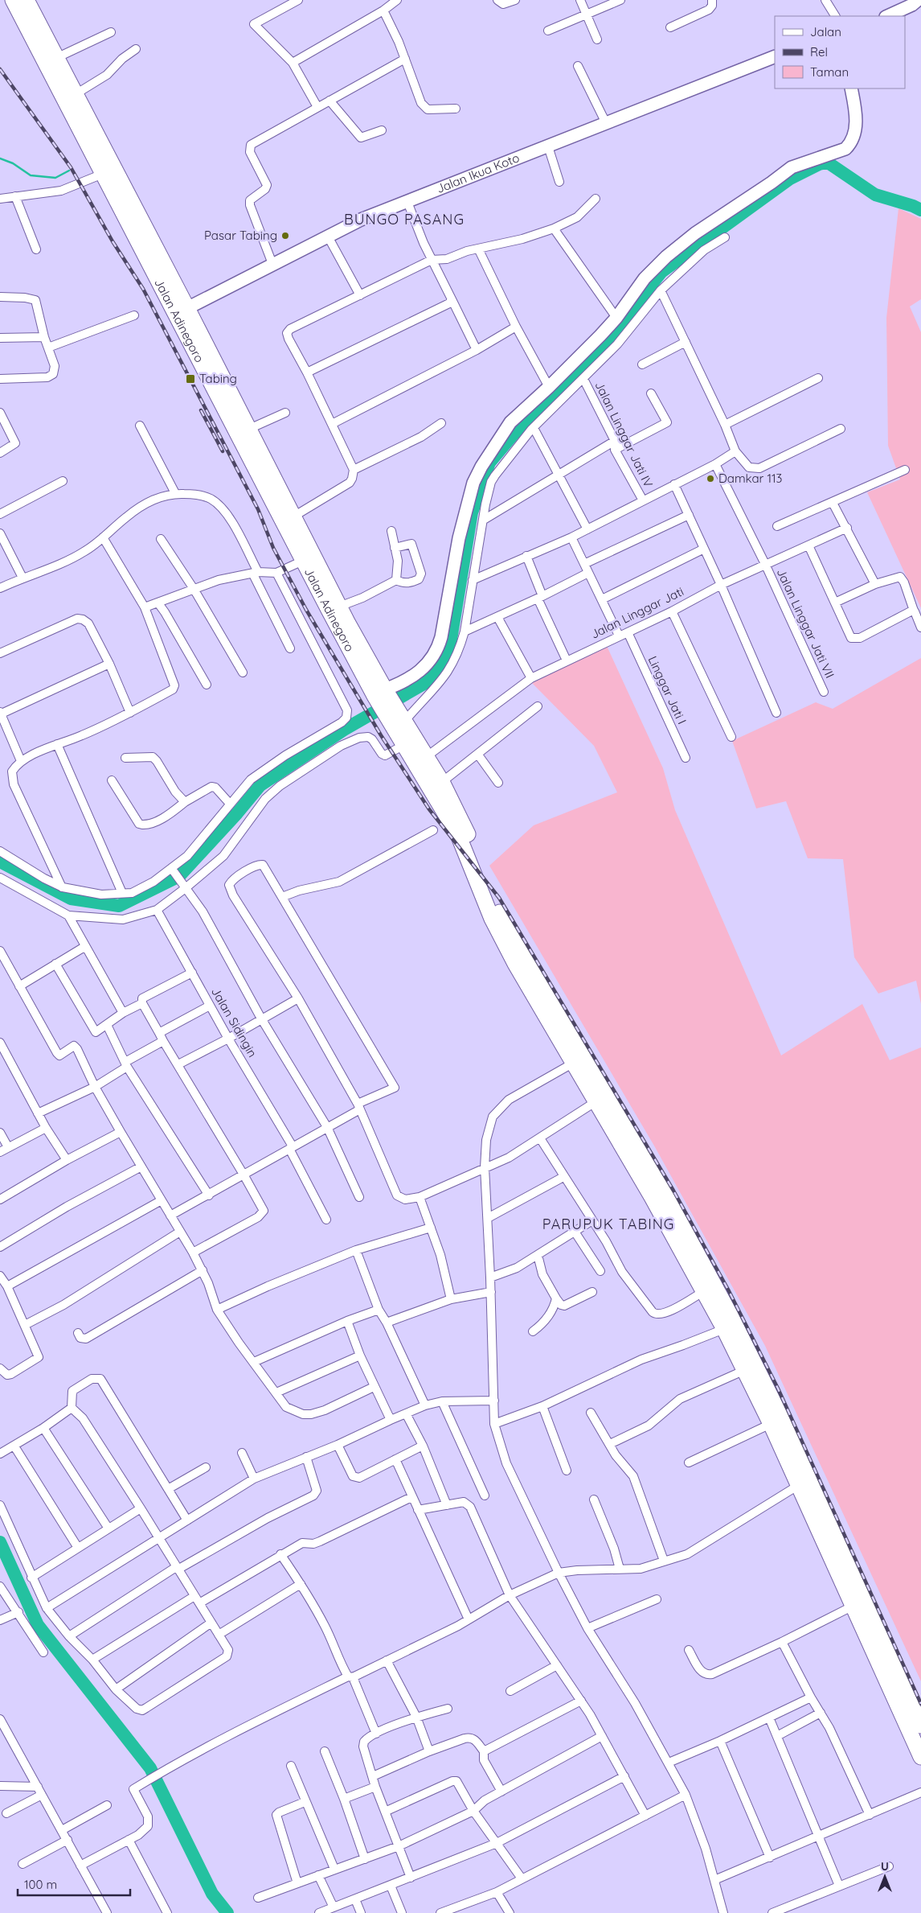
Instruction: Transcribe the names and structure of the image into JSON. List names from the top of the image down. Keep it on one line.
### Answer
{"streets":{"highway":["Jalan Adinegoro"],"street":["Jalan Ikua Koto","Jalan Linggar Jati IV","Jalan Linggar Jati","Jalan Linggar Jati VII","Linggar Jati I","Jalan Sidingin"]},"crossings":[["Jalan Ikua Koto","Jalan Adinegoro"],["Jalan Linggar Jati","Jalan Linggar Jati VII"],["Jalan Linggar Jati","Linggar Jati I"]],"districts":["BUNGO PASANG","PARUPUK TABING"],"places":{"other":["Pasar Tabing","Damkar 113"],"transit":["Tabing"]},"legend":["Jalan","Rel","Taman"],"scale_bar":"100 m","north":"top"}
